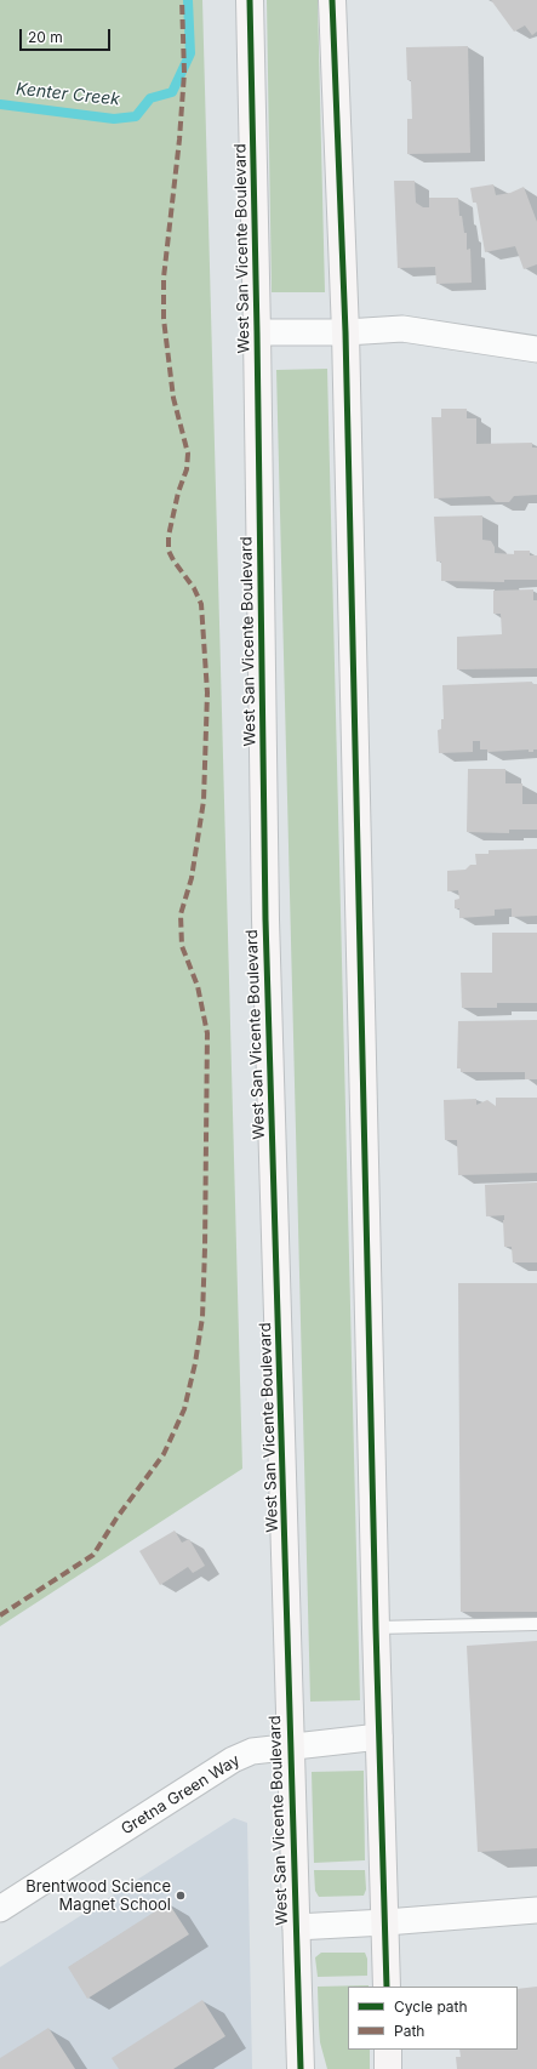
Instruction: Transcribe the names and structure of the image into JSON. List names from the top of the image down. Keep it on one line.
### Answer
{"streets":{"main road":["West San Vicente Boulevard"],"street":["Gretna Green Way"]},"crossings":[["West San Vicente Boulevard","Gretna Green Way"]],"water":["Kenter Creek"],"places":["Brentwood Science Magnet School"],"legend":["Cycle path","Path"],"scale_bar":"20 m"}
